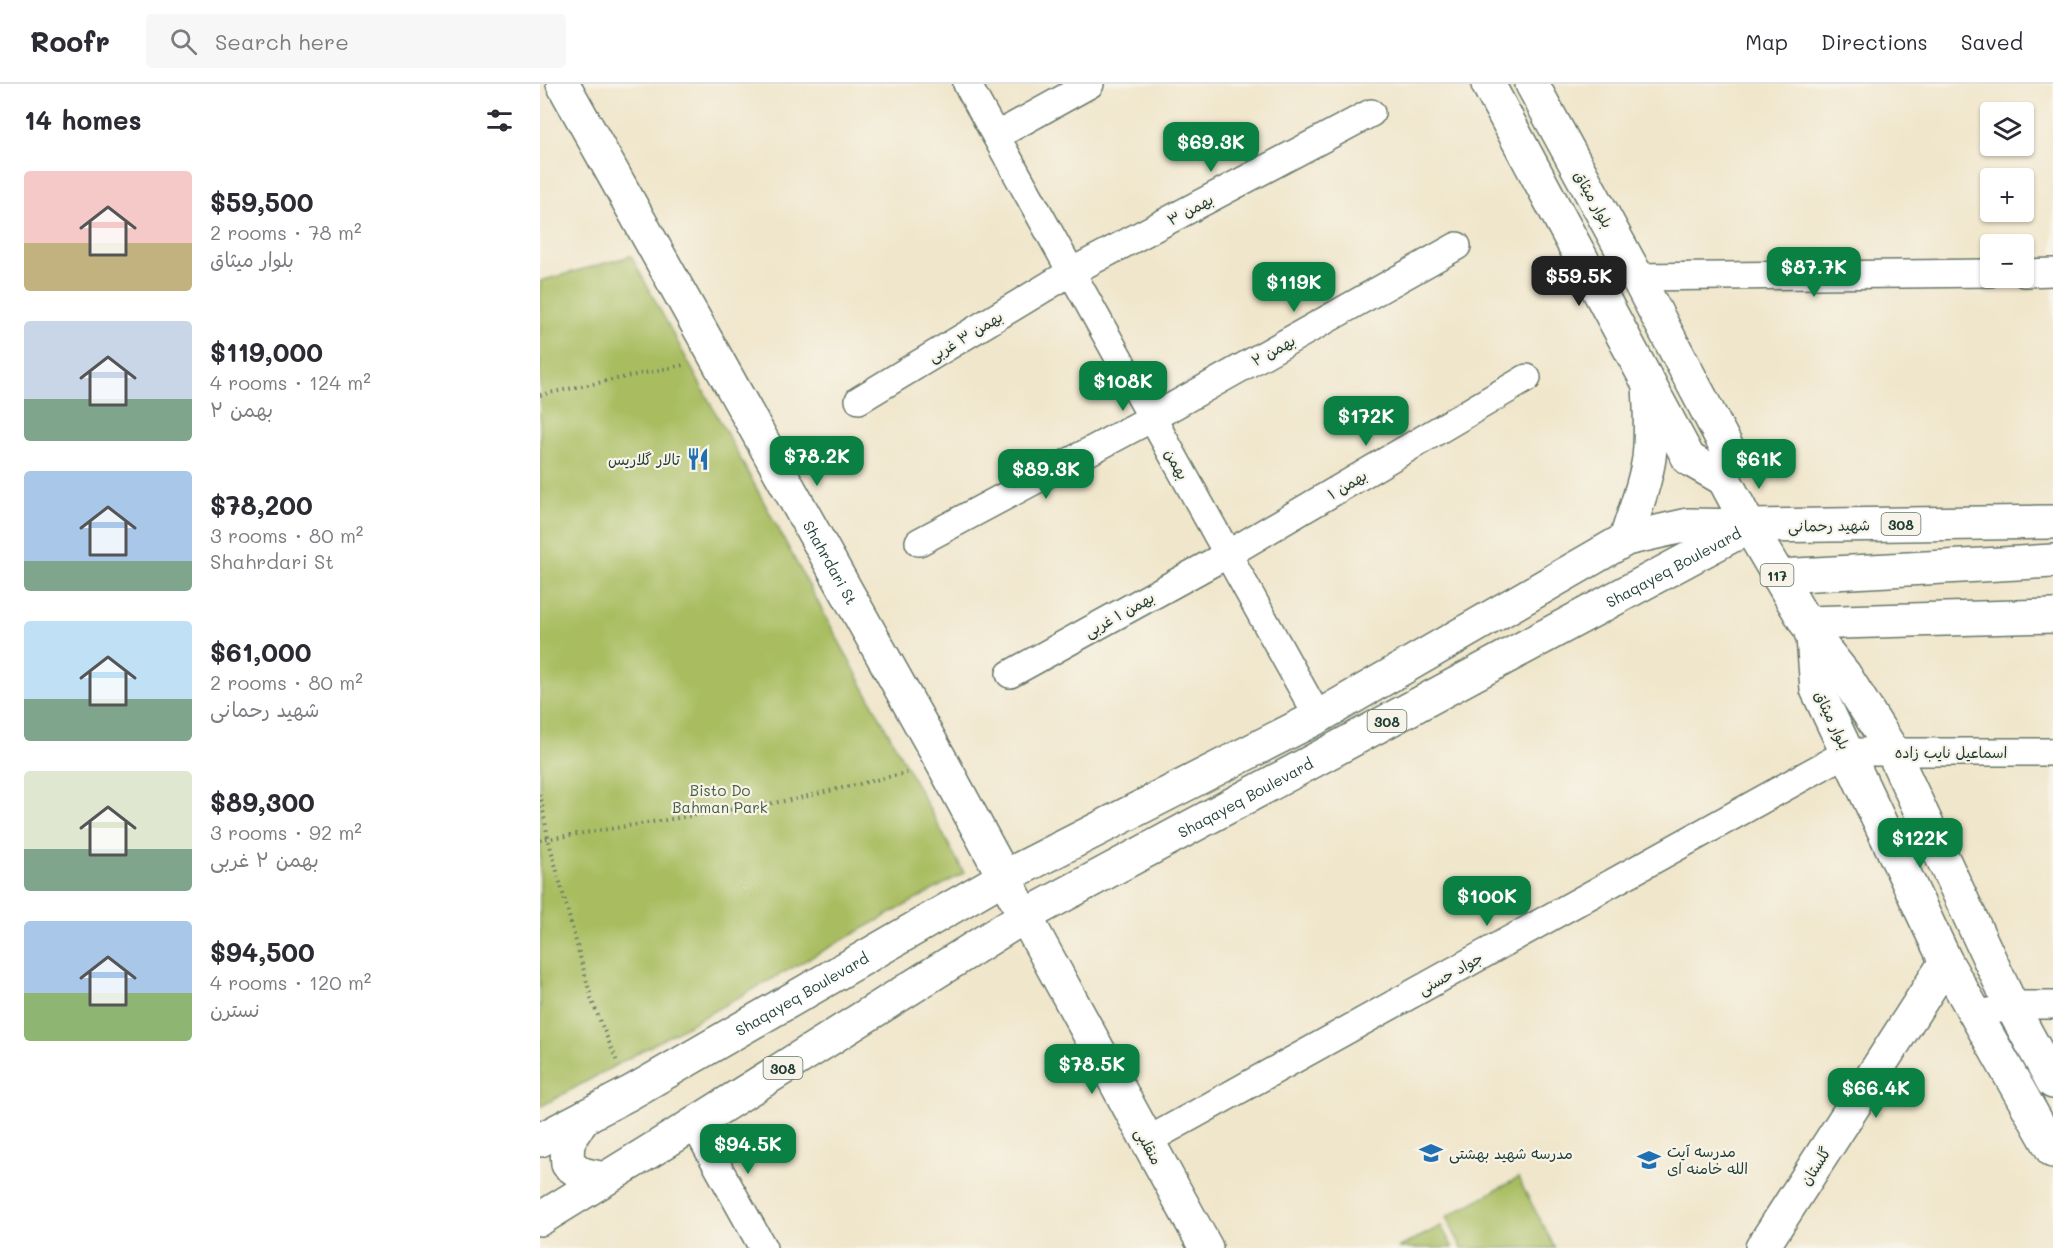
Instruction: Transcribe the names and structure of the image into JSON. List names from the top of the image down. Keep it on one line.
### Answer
{"streets":{"main road":["بلوار میثاق","308","شهید رحمانی","Shahrdari St","Shaqayeq Boulevard","117","منقلبی","گلستان"],"street":["بهمن ۳","بهمن ۳ غربی","بهمن ۲","بهمن","بهمن ۱","بهمن ۱ غربی","اسماعیل نایب زاده","جواد حسنی"]},"crossings":[["بلوار میثاق","117"],["بلوار میثاق","اسماعیل نایب زاده"],["بلوار میثاق","جواد حسنی"],["بلوار میثاق","گلستان"],["بهمن ۳","بهمن ۳ غربی"],["بهمن ۳","بهمن"],["بهمن ۳ غربی","بهمن"],["بهمن ۲","بهمن"],["بهمن","بهمن ۱"],["بهمن","Shaqayeq Boulevard"],["بهمن","بهمن ۱ غربی"],["بهمن ۱","بهمن ۱ غربی"],["شهید رحمانی","Shaqayeq Boulevard"],["شهید رحمانی","117"],["Shahrdari St","Shaqayeq Boulevard"],["Shahrdari St","منقلبی"],["Shaqayeq Boulevard","117"],["Shaqayeq Boulevard","منقلبی"],["اسماعیل نایب زاده","جواد حسنی"],["جواد حسنی","منقلبی"]],"parks":["Bisto Do Bahman Park"],"places":{"restaurant":["تالار گلاریس"],"school or university":["مدرسه شهید بهشتی","مدرسه آیت الله خامنه ای"]},"page":{"header":"Roofr","search":"Search here","nav":["Map","Directions","Saved"],"heading":"14 homes","map_buttons":["+","−"],"price":["$69.3K","$87.7K","$59.5K","$119K","$108K","$172K","$78.2K","$61K","$89.3K","$122K","$100K","$78.5K","$66.4K","$94.5K"],"list":[{"name":"$59,500","note":"2 rooms · 78 m² · بلوار میثاق"},{"name":"$119,000","note":"4 rooms · 124 m² · بهمن ۲"},{"name":"$78,200","note":"3 rooms · 80 m² · Shahrdari St"},{"name":"$61,000","note":"2 rooms · 80 m² · شهید رحمانی"},{"name":"$89,300","note":"3 rooms · 92 m² · بهمن ۲ غربی"},{"name":"$94,500","note":"4 rooms · 120 m² · نسترن"}]}}
